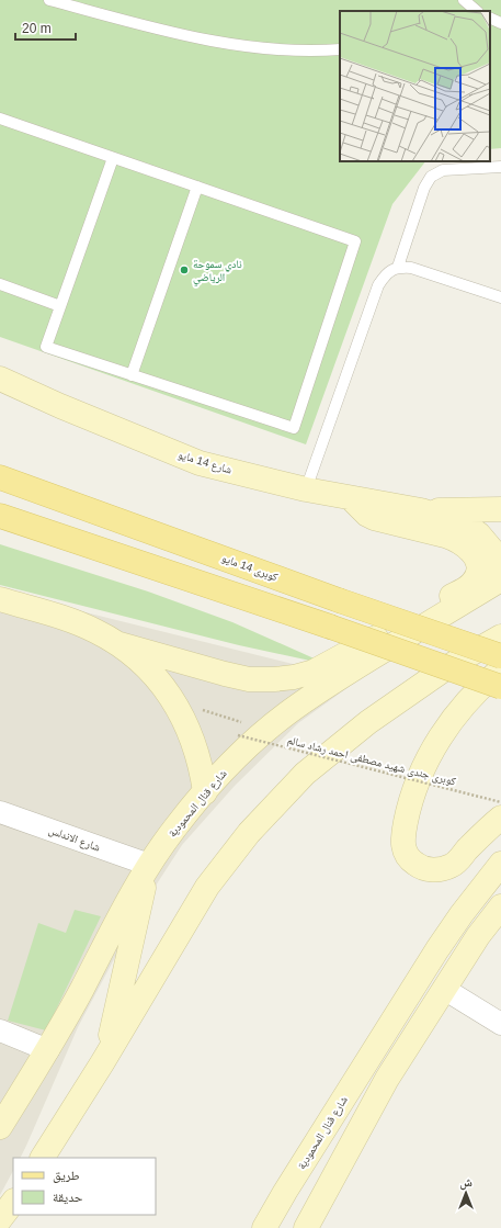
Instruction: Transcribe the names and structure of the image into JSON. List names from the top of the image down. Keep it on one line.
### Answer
{"streets":{"main road":["شارع 14 مايو","كوبرى 14 مايو","شارع قنال المحمودية"],"street":["شارع الاندلس"],"path":["كوبرى جندى شهيد مصطفى احمد رشاد سالم"]},"crossings":[["شارع قنال المحمودية","شارع الاندلس"]],"places":["نادي سموحة الرياضي"],"legend":["طريق","حديقة"],"scale_bar":"20 m","north":"top"}
